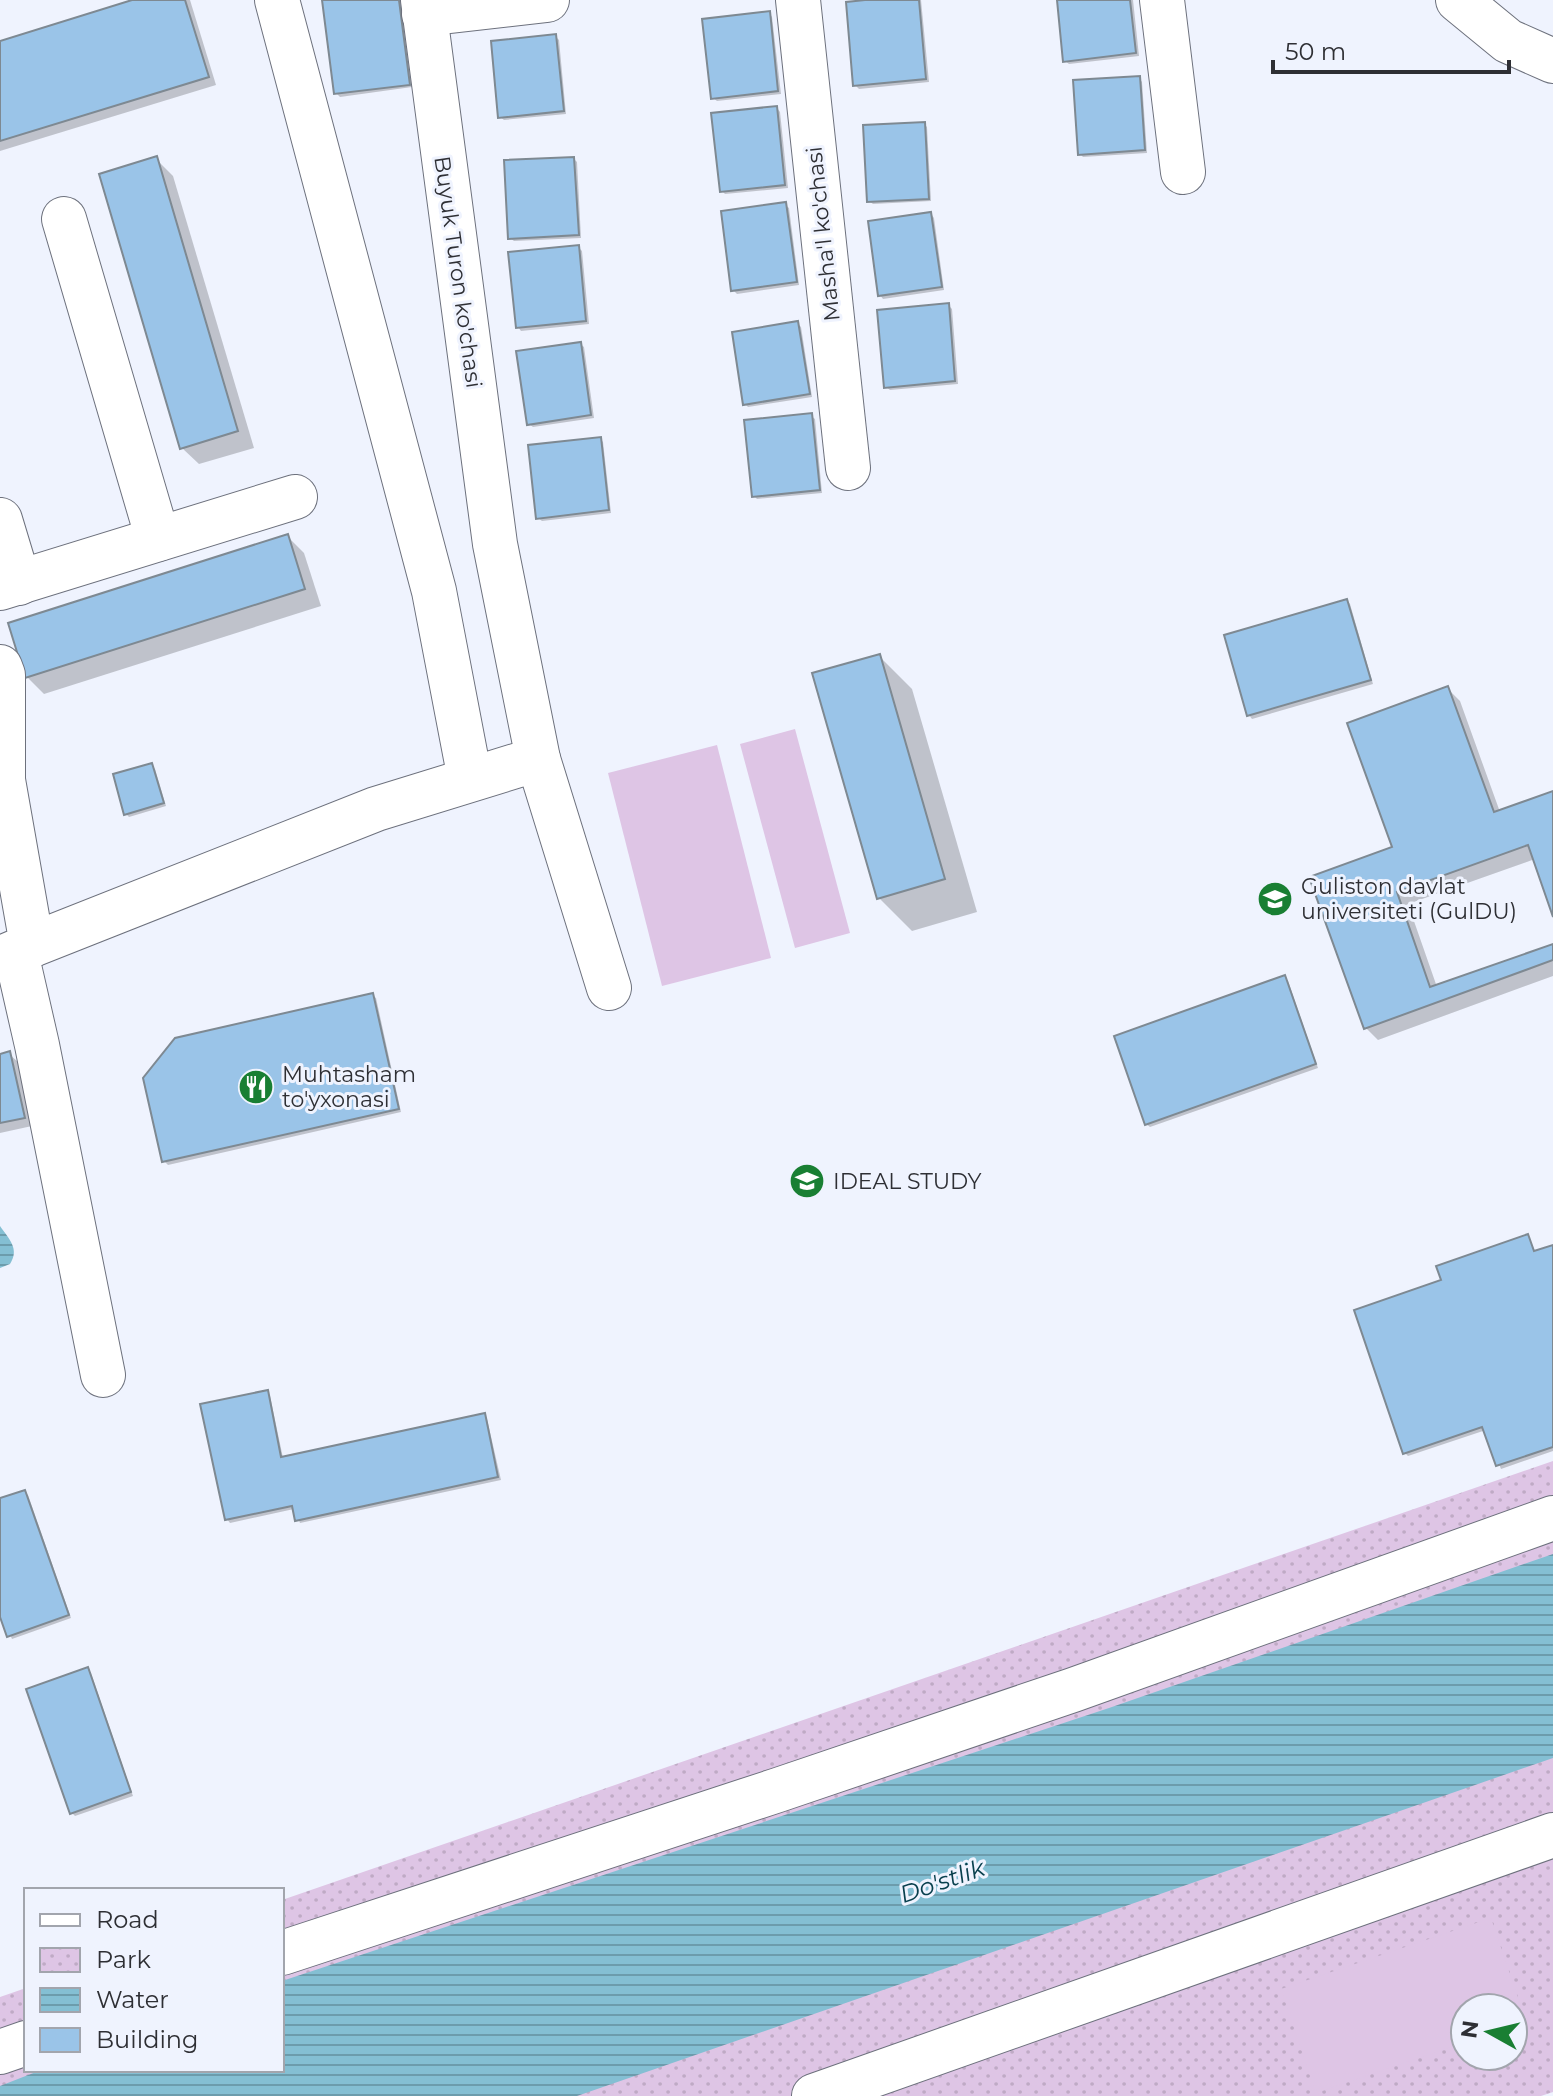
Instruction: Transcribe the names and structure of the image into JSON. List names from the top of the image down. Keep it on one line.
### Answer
{"streets":{"street":["Masha'l ko'chasi","Buyuk Turon ko'chasi"]},"water":["Do'stlik"],"places":{"school or university":["Guliston davlat universiteti (GulDU)","IDEAL STUDY"],"restaurant":["Muhtasham to'yxonasi"]},"legend":["Road","Park","Water","Building"],"scale_bar":"50 m","north":"left"}
